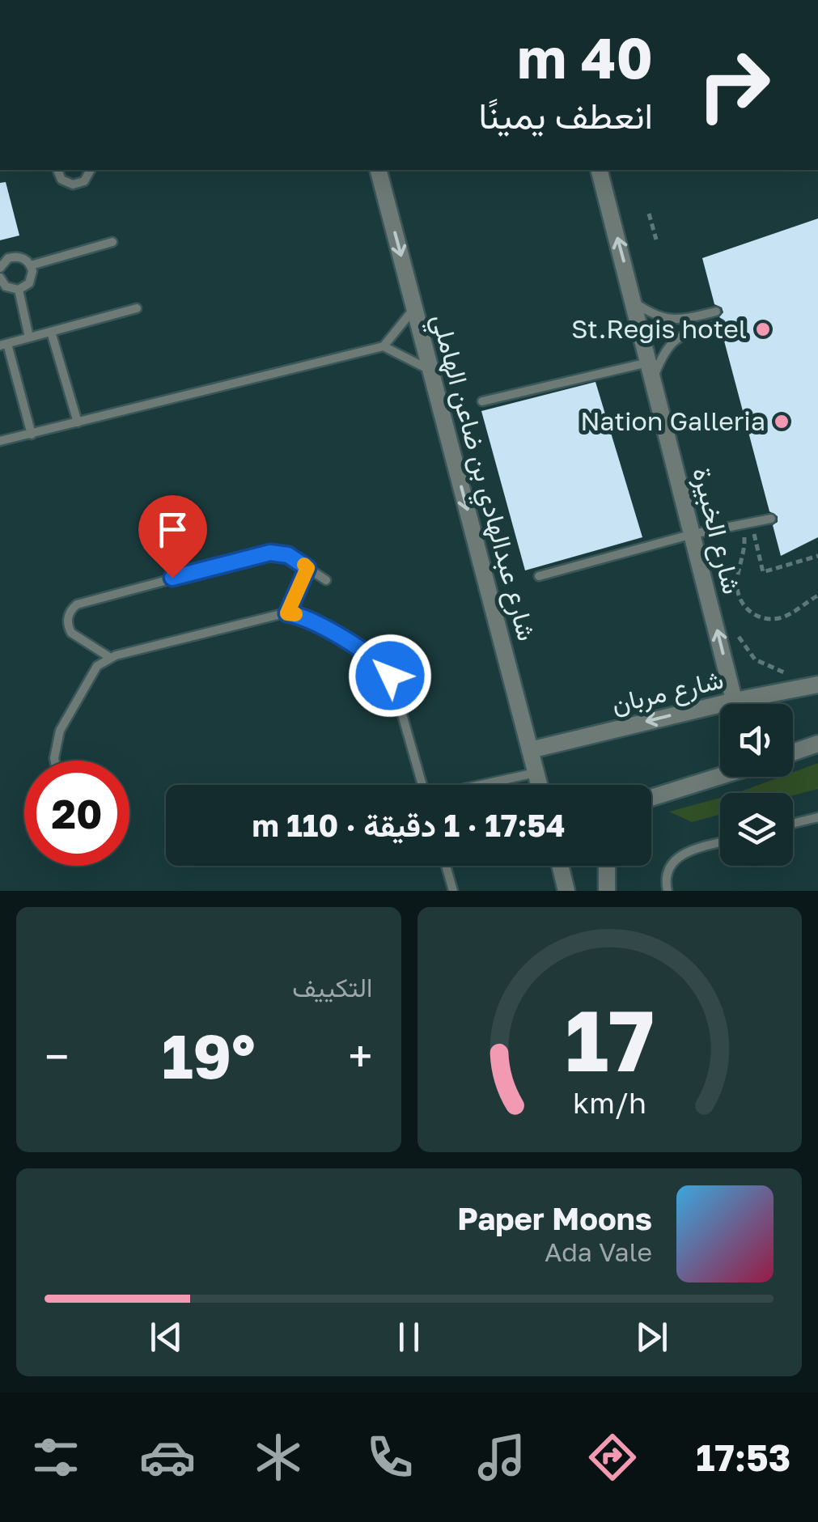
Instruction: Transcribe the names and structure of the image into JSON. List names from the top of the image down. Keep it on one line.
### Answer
{"streets":{"street":["شارع عبدالهادي بن ضاعن الهاملي","شارع الخبيرة","شارع مربان"]},"crossings":[["شارع عبدالهادي بن ضاعن الهاملي","شارع مربان"],["شارع الخبيرة","شارع مربان"]],"one_way":["شارع عبدالهادي بن ضاعن الهاملي","شارع الخبيرة"],"places":["St.Regis hotel","Nation Galleria"],"page":{"turn":["40 m","انعطف يمينًا"],"limit":"20","trip":"17:54 · 1 دقيقة · 110 m","tile":"التكييف","heat":["−","19°","+"],"song":["Paper Moons","Ada Vale"],"tabs":"17:53","gauge":["17","km/h"]}}
